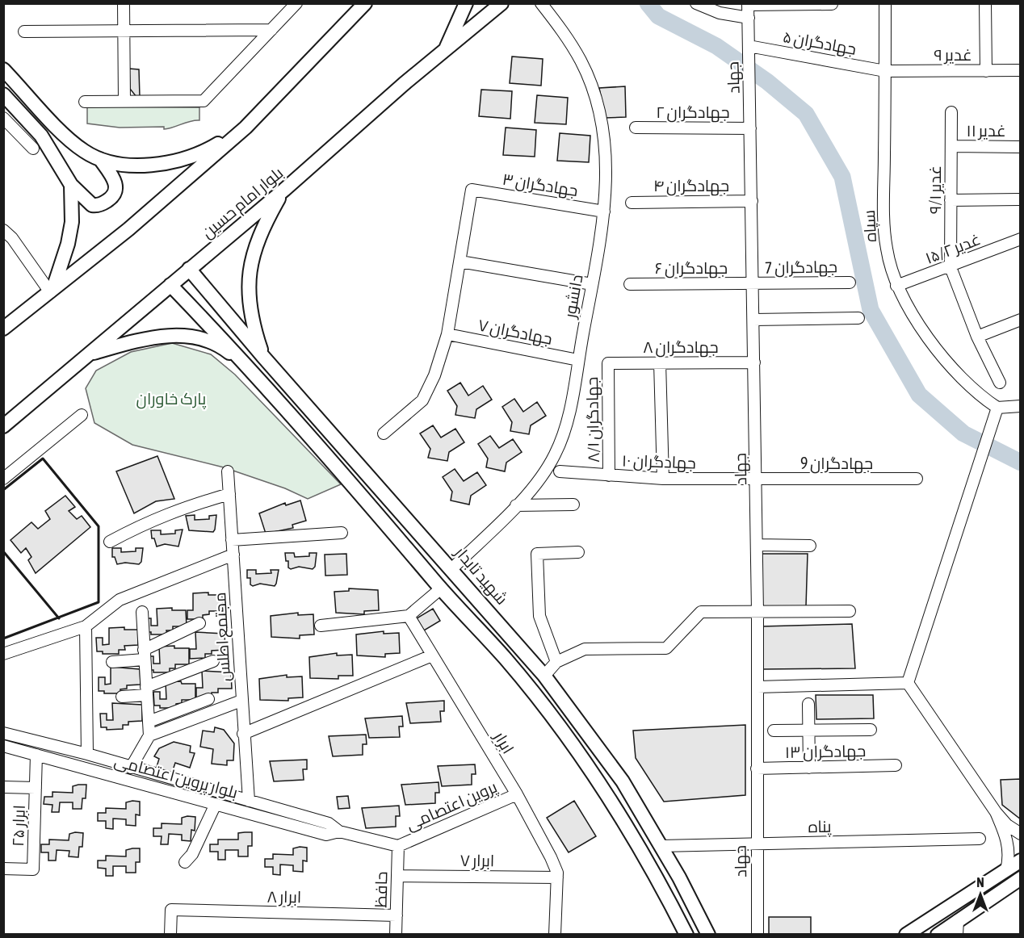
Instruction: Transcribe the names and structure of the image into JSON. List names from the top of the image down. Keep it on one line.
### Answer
{"streets":{"main road":["بلوار امام حسین","شهید تابدار"],"street":["جهادگران ۵","غدیر ۹","جهاد","جهادگران ۲","غدیر ۱۱","جهادگران ۳","جهادگران ۴","غدیر ۹/۱","سپاه","غدیر ۱۵/۲","جهادگران 7","جهادگران ۶","دانشور","جهادگران ۷","جهادگران ۸","جهادگران ۸/۱","جهادگران ۱۰","جهادگران 9","مجتمع اطلس","ابرار","جهادگران ۱۳","بلوار پروین اعتصامی","پروین اعتصامی","ابرار ۲۵","پناه","ابرار ۷","حافظ","ابرار ۸"]},"crossings":[["جهادگران ۵","غدیر ۹"],["جهادگران ۵","جهاد"],["جهادگران ۵","سپاه"],["غدیر ۹","سپاه"],["جهاد","جهادگران ۲"],["جهاد","جهادگران ۴"],["جهاد","جهادگران 7"],["جهاد","جهادگران ۶"],["جهاد","جهادگران ۸"],["جهاد","جهادگران ۱۰"],["جهاد","جهادگران 9"],["جهاد","جهادگران ۱۳"],["جهاد","پناه"],["غدیر ۱۱","غدیر ۹/۱"],["جهادگران ۳","دانشور"],["غدیر ۹/۱","غدیر ۱۵/۲"],["بلوار امام حسین","شهید تابدار"],["سپاه","غدیر ۱۵/۲"],["جهادگران 7","جهادگران ۶"],["دانشور","جهادگران ۷"],["دانشور","شهید تابدار"],["جهادگران ۸","جهادگران ۸/۱"],["جهادگران ۸/۱","جهادگران ۱۰"],["جهادگران ۱۰","جهادگران 9"],["شهید تابدار","پناه"],["مجتمع اطلس","بلوار پروین اعتصامی"],["ابرار","پروین اعتصامی"],["ابرار","ابرار ۷"],["بلوار پروین اعتصامی","ابرار ۲۵"],["پروین اعتصامی","حافظ"],["ابرار ۷","حافظ"],["حافظ","ابرار ۸"]],"parks":["پارک خاوران"],"north":"top"}
